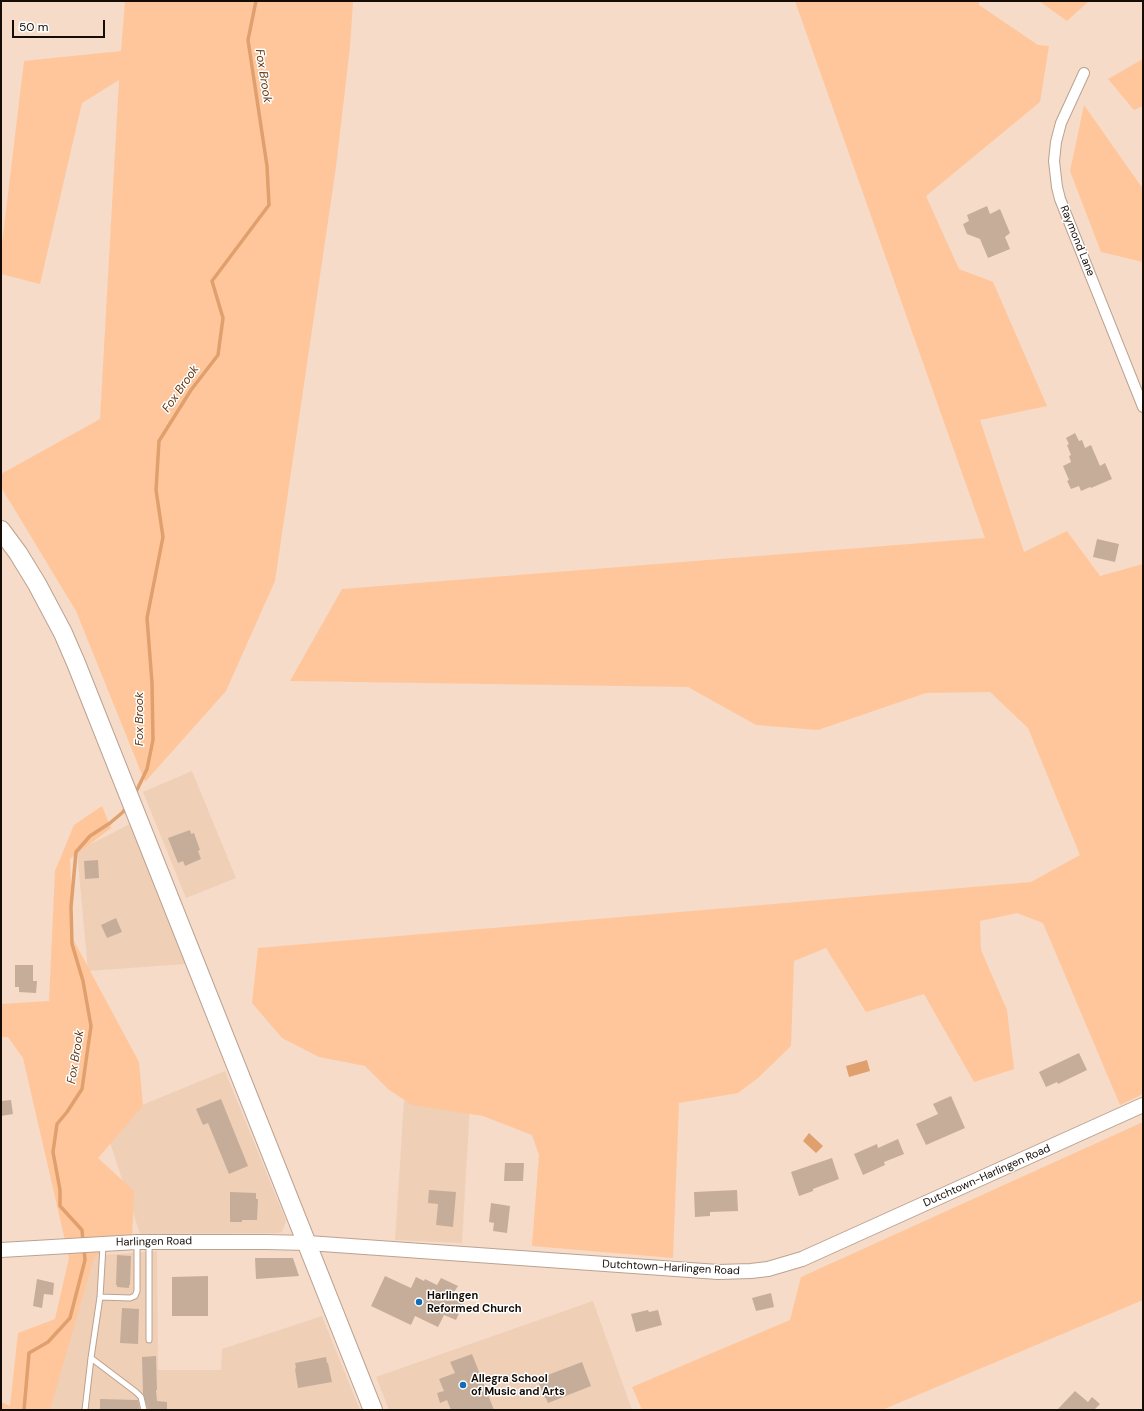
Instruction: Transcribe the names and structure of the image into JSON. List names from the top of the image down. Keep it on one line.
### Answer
{"streets":{"street":["Raymond Lane","Dutchtown-Harlingen Road","Harlingen Road"]},"crossings":[["Dutchtown-Harlingen Road","Harlingen Road"]],"water":["Fox Brook"],"places":["Harlingen Reformed Church","Allegra School of Music and Arts"],"scale_bar":"50 m"}
